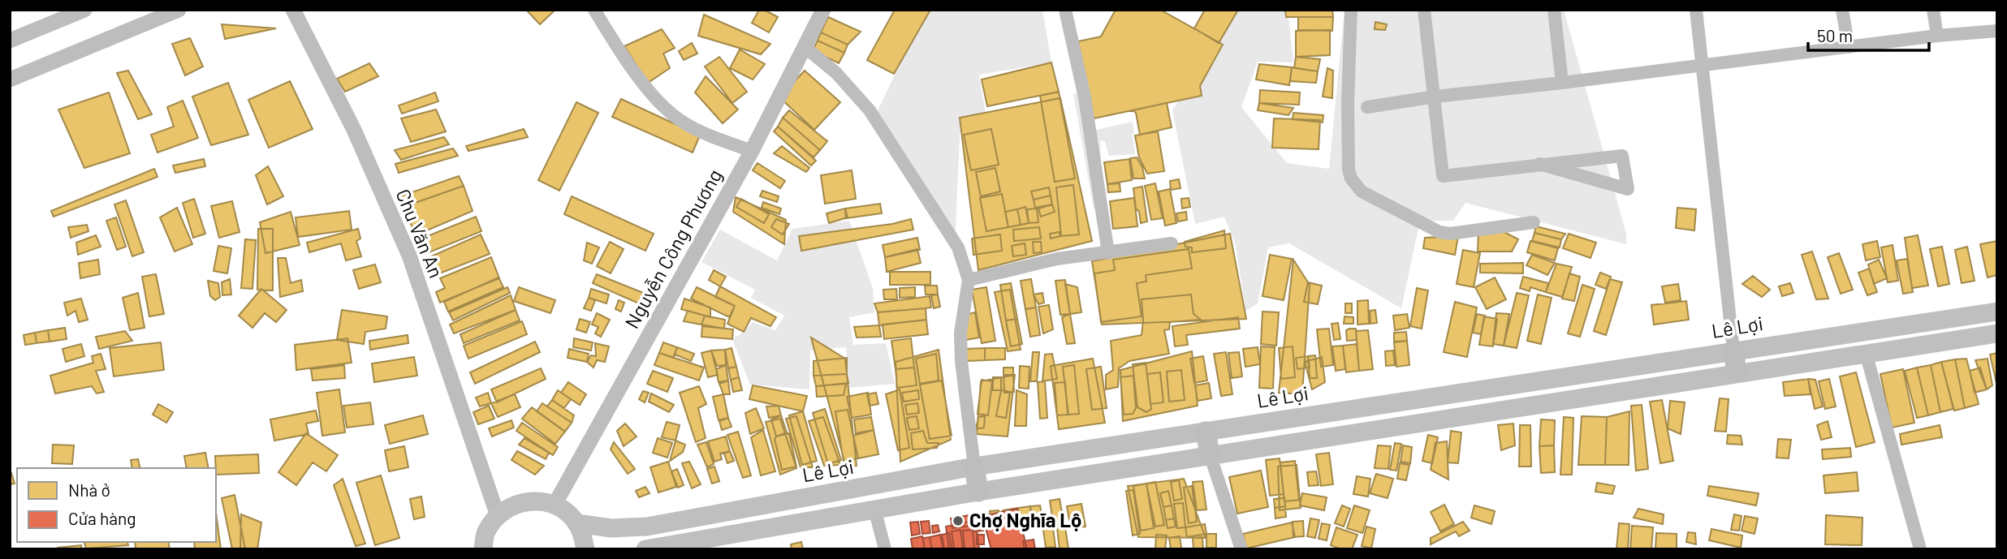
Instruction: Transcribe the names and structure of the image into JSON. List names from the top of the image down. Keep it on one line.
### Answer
{"streets":{"main road":["Lê Lợi"],"street":["Chu Văn An","Nguyễn Công Phương"]},"places":["Chợ Nghĩa Lộ"],"legend":["Nhà ở","Cửa hàng"],"scale_bar":"50 m"}
